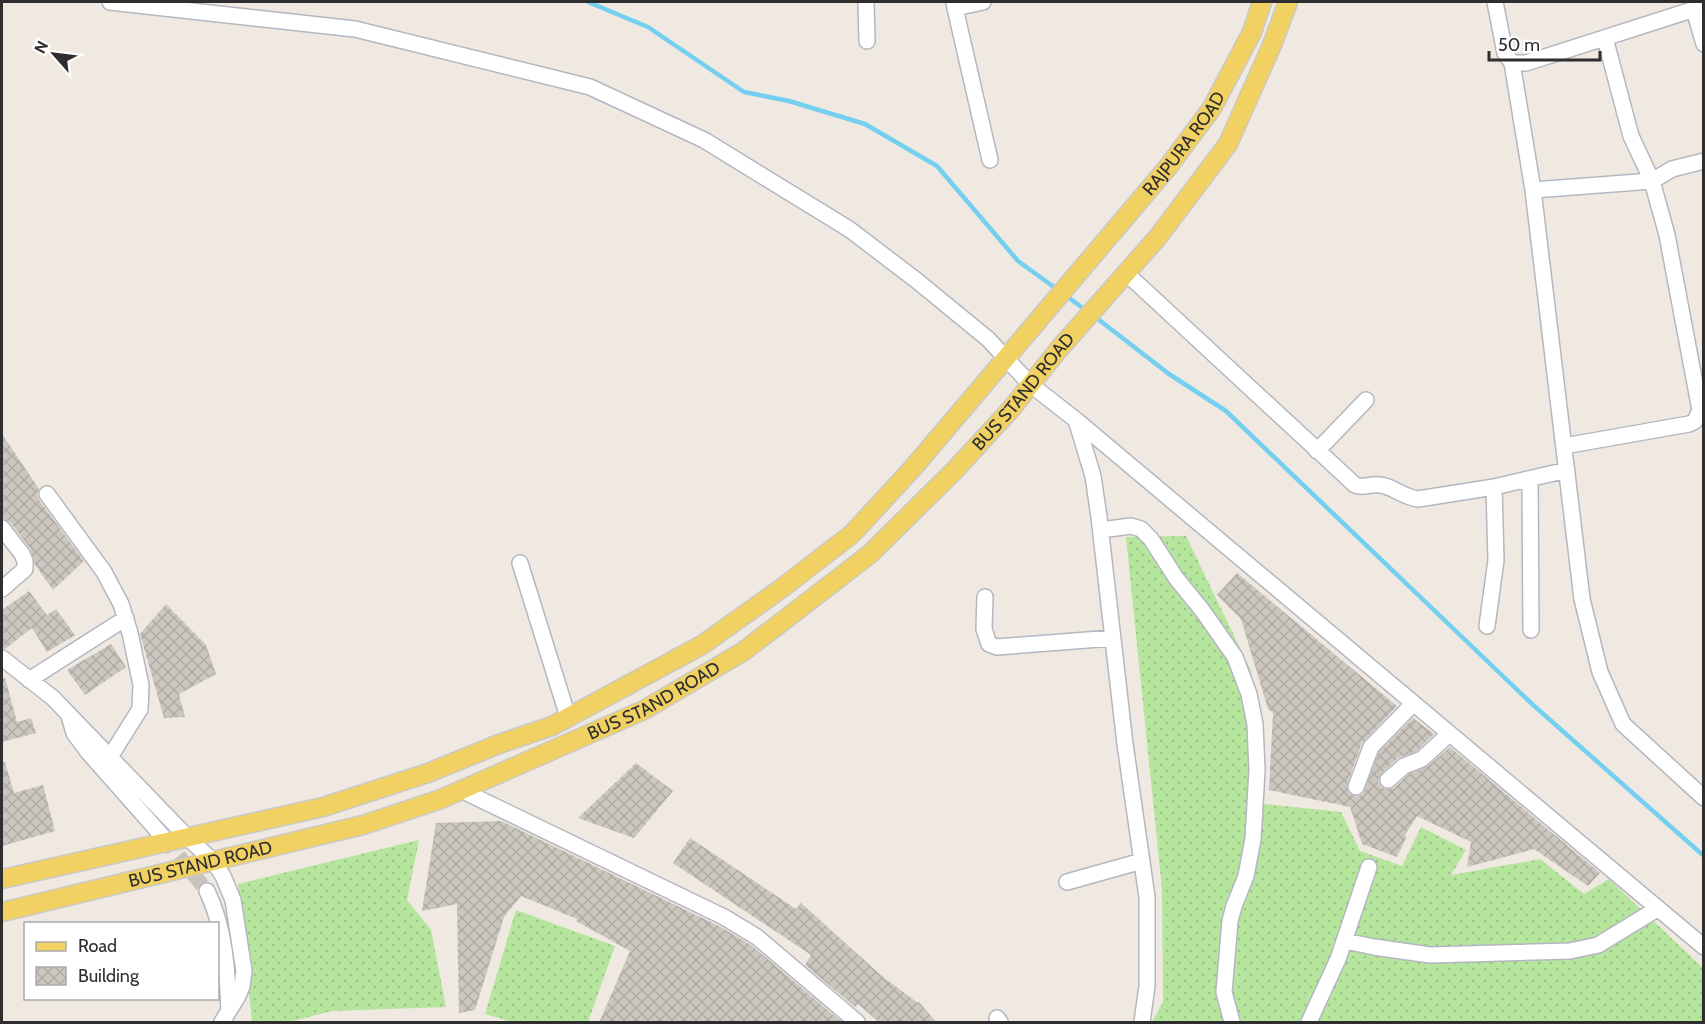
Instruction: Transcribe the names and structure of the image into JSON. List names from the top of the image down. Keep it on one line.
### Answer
{"streets":{"main road":["RAJPURA ROAD","BUS STAND ROAD"]},"crossings":[["RAJPURA ROAD","BUS STAND ROAD"]],"legend":["Road","Building"],"scale_bar":"50 m","north":"top left"}
